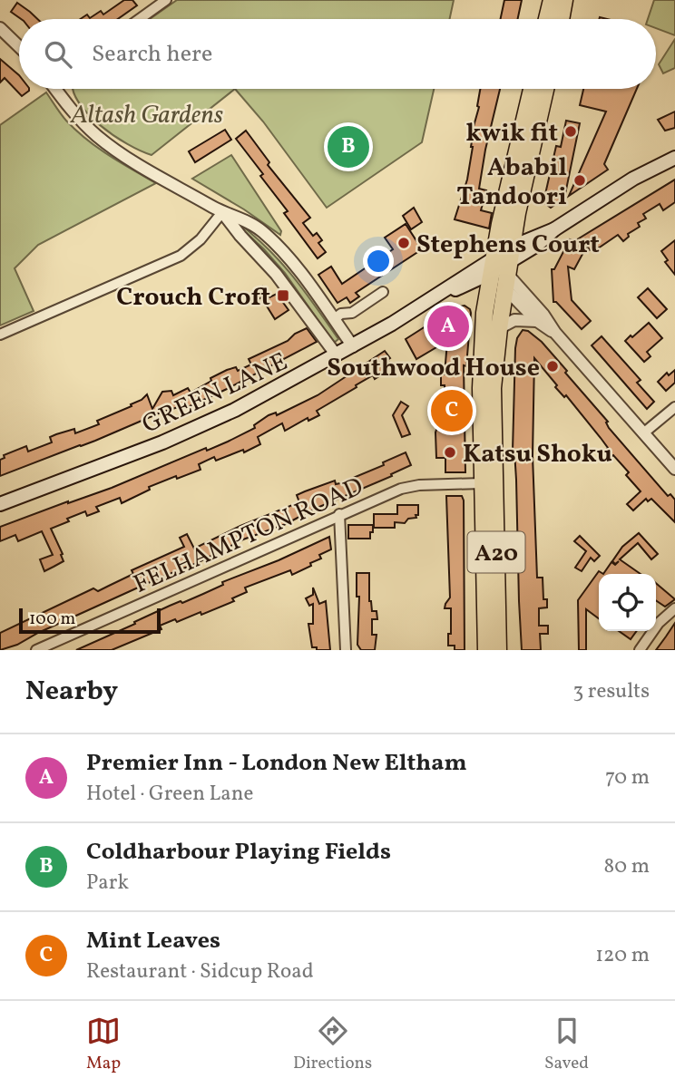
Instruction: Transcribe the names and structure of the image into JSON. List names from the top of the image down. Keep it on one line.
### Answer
{"streets":{"highway":["A20"],"main road":["GREEN LANE"],"street":["FELHAMPTON ROAD"]},"crossings":[["GREEN LANE","A20"],["FELHAMPTON ROAD","A20"]],"parks":["Altash Gardens"],"places":{"other":["kwik fit","Ababil Tandoori","Stephens Court","Southwood House","Katsu Shoku"],"transit":["Crouch Croft"]},"scale_bar":"100 m","page":{"search":"Search here","pins":["B","A","C"],"scale":"100 m","heading":["Nearby","3 results"],"list":[{"mark":"A","name":"Premier Inn - London New Eltham","note":"Hotel · Green Lane","value":"70 m"},{"mark":"B","name":"Coldharbour Playing Fields","note":"Park","value":"80 m"},{"mark":"C","name":"Mint Leaves","note":"Restaurant · Sidcup Road","value":"120 m"}],"nav":["Map","Directions","Saved"]}}
